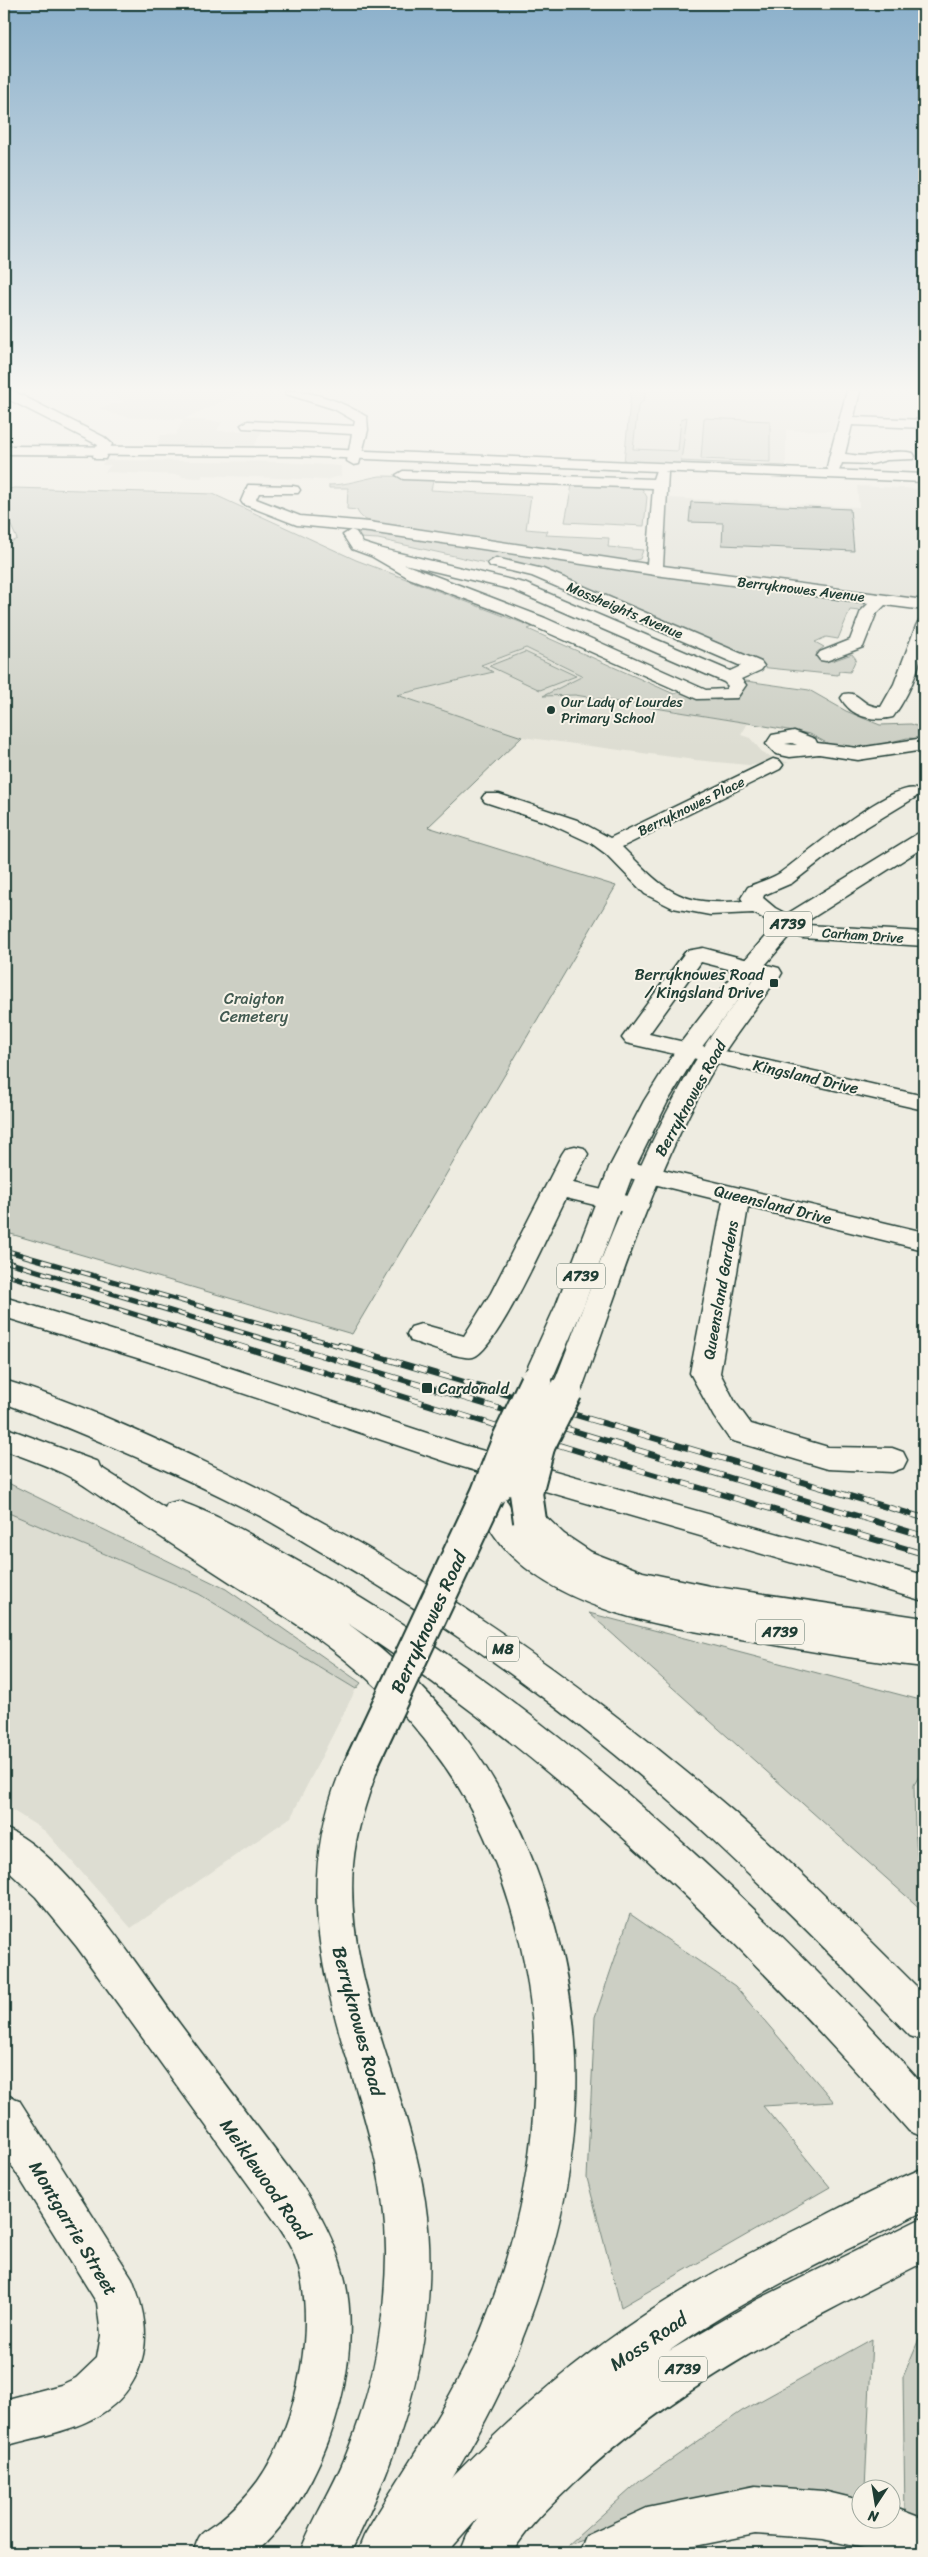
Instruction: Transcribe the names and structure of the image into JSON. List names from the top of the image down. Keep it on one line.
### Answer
{"streets":{"main road":["Berryknowes Avenue","Mossheights Avenue","Berryknowes Place","A739","Carham Drive","Kingsland Drive","Berryknowes Road","Queensland Drive","Queensland Gardens","M8","Meiklewood Road","Montgarrie Street","Moss Road"]},"crossings":[["Berryknowes Avenue","Mossheights Avenue"],["A739","Berryknowes Road"],["Carham Drive","Berryknowes Road"],["Kingsland Drive","Berryknowes Road"],["Berryknowes Road","Queensland Drive"],["Queensland Drive","Queensland Gardens"]],"parks":["Craigton Cemetery"],"places":{"other":["Our Lady of Lourdes Primary School"],"transit":["Berryknowes Road / Kingsland Drive","Cardonald"]},"north":"bottom"}
